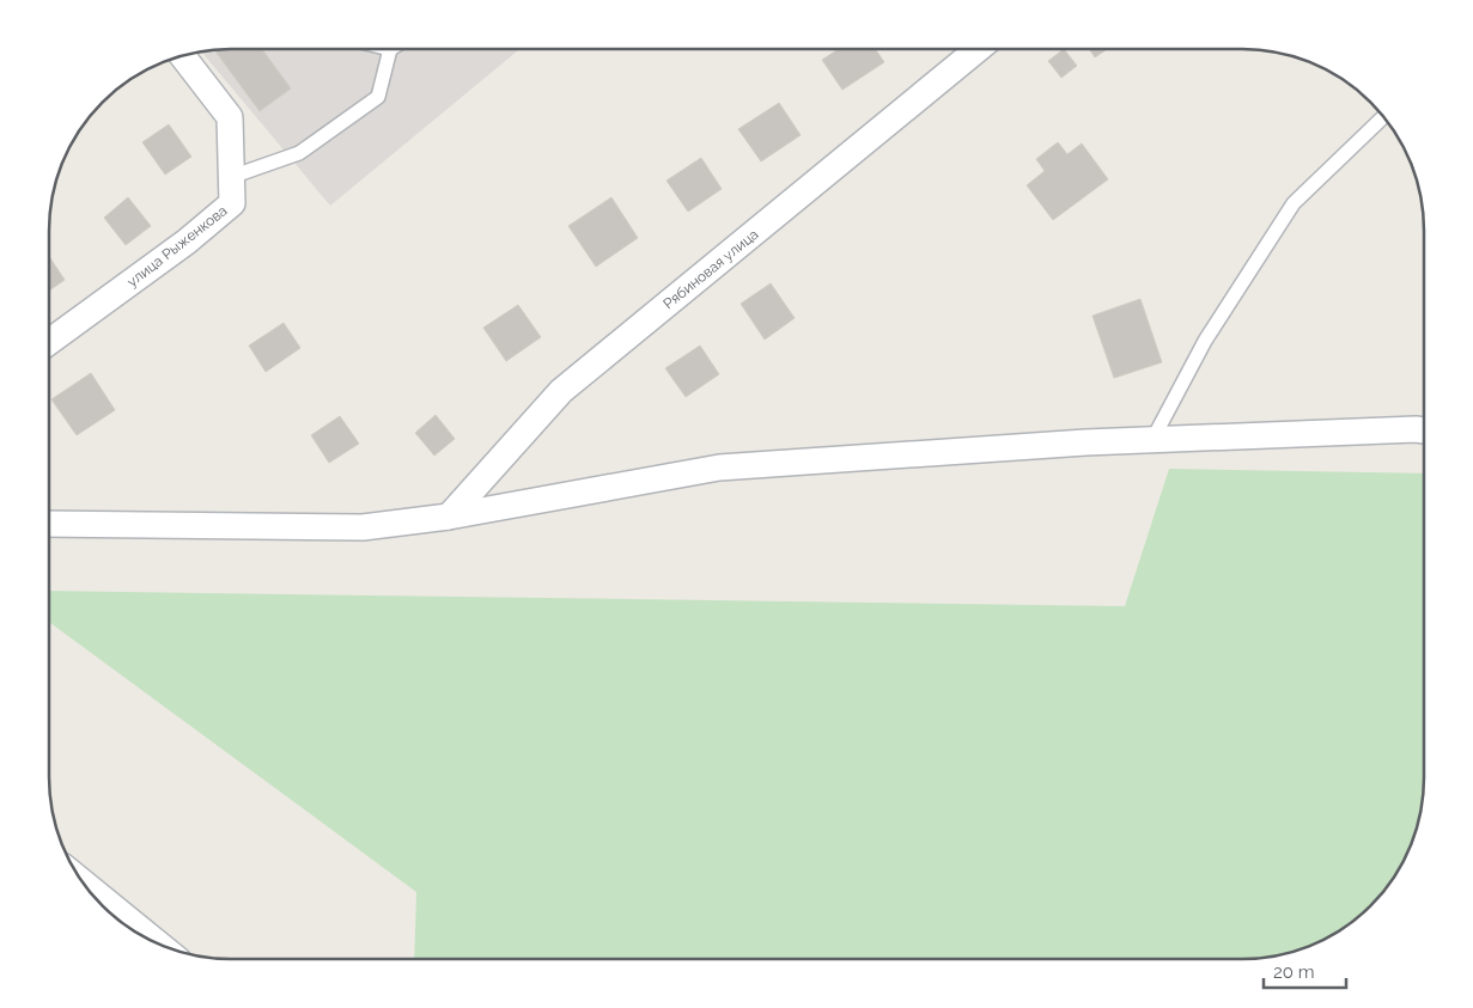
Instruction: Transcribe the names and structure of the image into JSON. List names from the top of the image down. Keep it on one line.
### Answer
{"streets":{"street":["улица Рыженкова","Рябиновая улица"]},"scale_bar":"20 m"}
